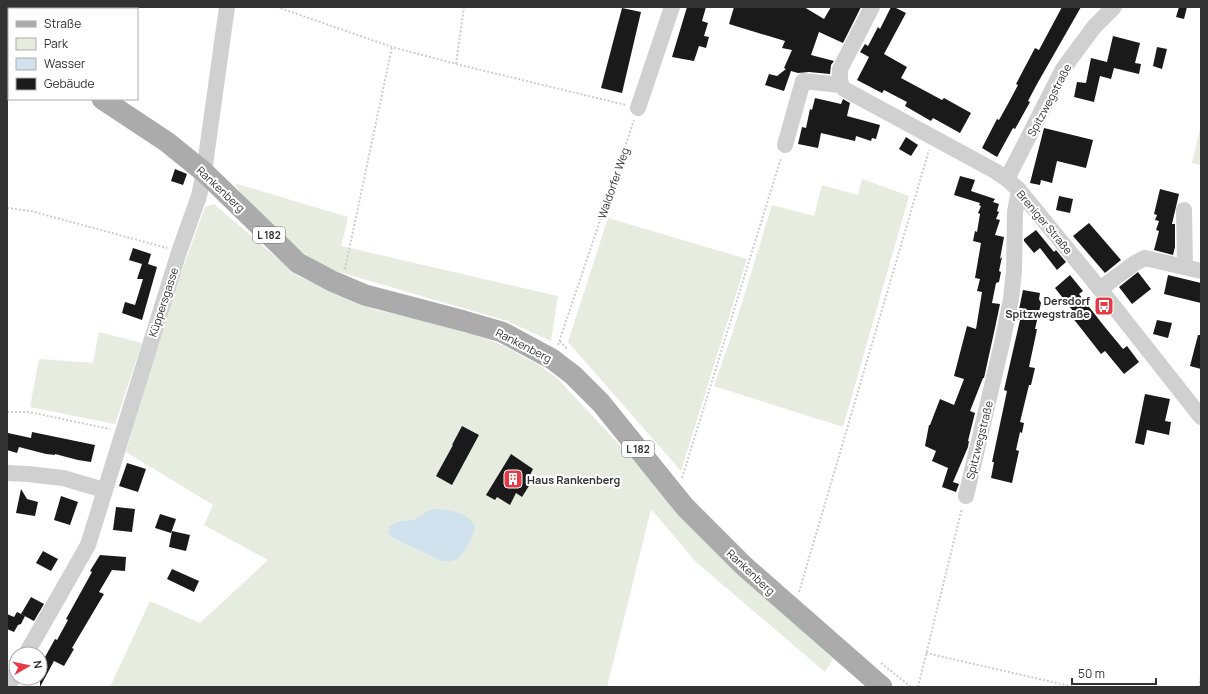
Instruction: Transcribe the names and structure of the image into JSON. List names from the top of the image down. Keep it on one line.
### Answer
{"streets":{"main road":["Rankenberg","L 182"],"street":["Spitzwegstraße","Breniger Straße","Küppersgasse"],"path":["Waldorfer Weg"]},"crossings":[["Spitzwegstraße","Breniger Straße"],["Waldorfer Weg","Rankenberg"],["Rankenberg","Küppersgasse"]],"places":{"bus stop":["Dersdorf Spitzwegstraße"],"building":["Haus Rankenberg"]},"legend":["Straße","Park","Wasser","Gebäude"],"scale_bar":"50 m","north":"right"}
